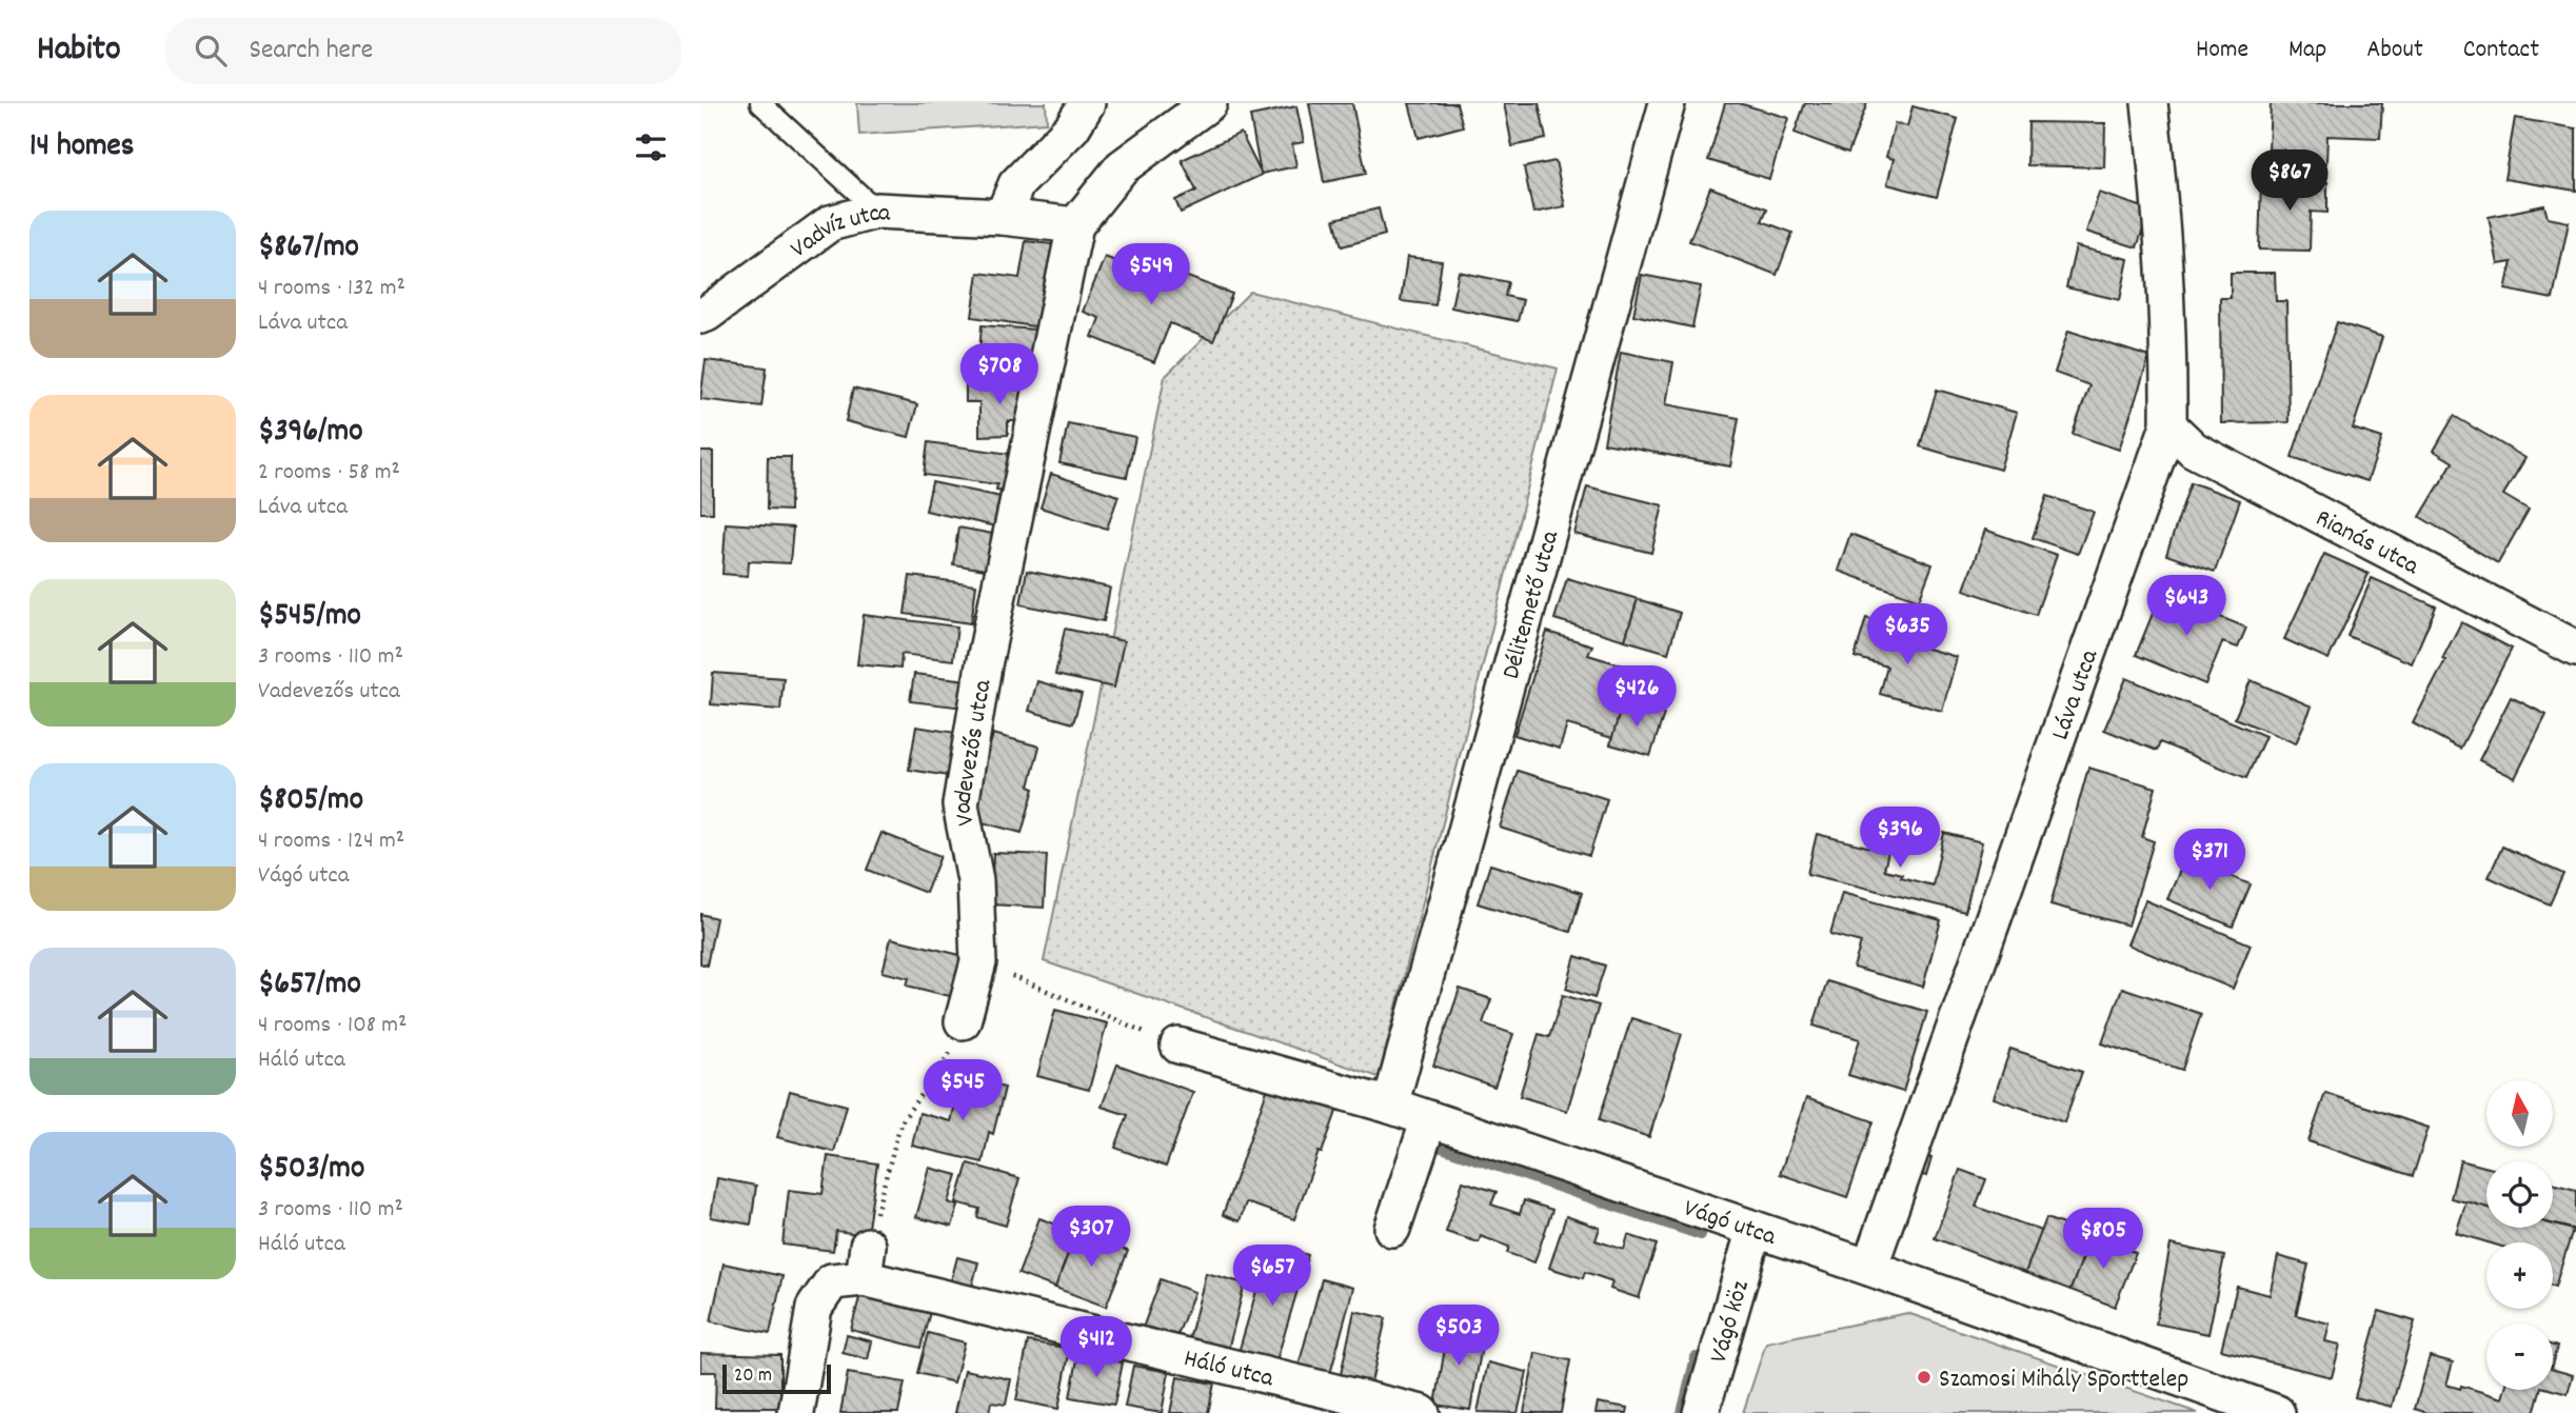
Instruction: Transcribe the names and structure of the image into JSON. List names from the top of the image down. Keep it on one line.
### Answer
{"streets":{"street":["Vadvíz utca","Rianás utca","Délitemető utca","Láva utca","Vadevezős utca","Vágó utca","Vágó köz","Háló utca"]},"crossings":[["Vadvíz utca","Vadevezős utca"],["Rianás utca","Láva utca"],["Délitemető utca","Vágó utca"],["Láva utca","Vágó utca"],["Vágó utca","Vágó köz"]],"places":["Szamosi Mihály Sporttelep"],"scale_bar":"20 m","north":"top","page":{"header":"Habito","search":"Search here","nav":["Home","Map","About","Contact"],"heading":"14 homes","price":["$867","$549","$708","$643","$635","$426","$396","$371","$545","$307","$805","$657","$503","$412"],"list":[{"name":"$867/mo","note":"4 rooms · 132 m² · Láva utca"},{"name":"$396/mo","note":"2 rooms · 58 m² · Láva utca"},{"name":"$545/mo","note":"3 rooms · 110 m² · Vadevezős utca"},{"name":"$805/mo","note":"4 rooms · 124 m² · Vágó utca"},{"name":"$657/mo","note":"4 rooms · 108 m² · Háló utca"},{"name":"$503/mo","note":"3 rooms · 110 m² · Háló utca"}],"map_buttons":["+","−"],"scale":"20 m"}}
